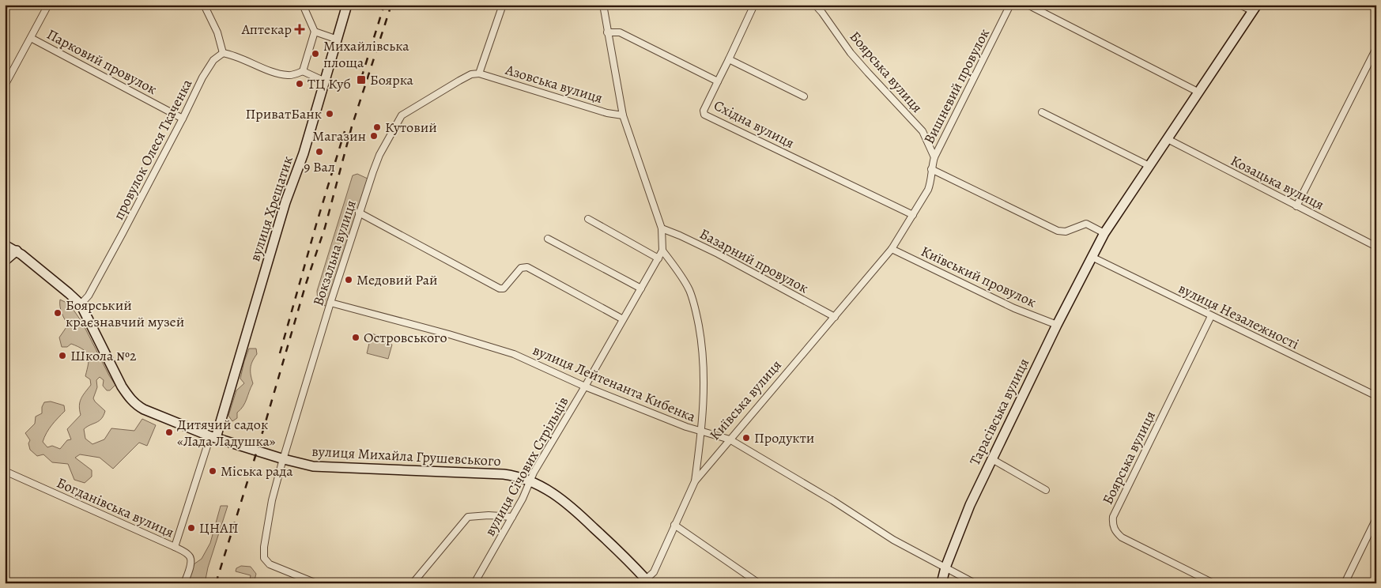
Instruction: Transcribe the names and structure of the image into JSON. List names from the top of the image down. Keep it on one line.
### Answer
{"streets":{"street":["Парковий провулок","Боярська вулиця","Азовська вулиця","Вишневий провулок","Східна вулиця","провулок Олеся Ткаченка","Козацька вулиця","вулиця Хрещатик","Вокзальна вулиця","Базарний провулок","Київський провулок","вулиця Незалежності","вулиця Лейтенанта Кибенка","Київська вулиця","Тарасівська вулиця","вулиця Михайла Грушевського","вулиця Січових Стрільців","Богданівська вулиця"]},"crossings":[["Парковий провулок","провулок Олеся Ткаченка"],["Боярська вулиця","Вишневий провулок"],["Боярська вулиця","вулиця Незалежності"],["Азовська вулиця","Вокзальна вулиця"],["Азовська вулиця","вулиця Січових Стрільців"],["Вишневий провулок","Східна вулиця"],["Вишневий провулок","Київська вулиця"],["Східна вулиця","Київська вулиця"],["Східна вулиця","вулиця Січових Стрільців"],["провулок Олеся Ткаченка","вулиця Михайла Грушевського"],["Козацька вулиця","Тарасівська вулиця"],["вулиця Хрещатик","вулиця Михайла Грушевського"],["вулиця Хрещатик","Богданівська вулиця"],["Вокзальна вулиця","вулиця Лейтенанта Кибенка"],["Вокзальна вулиця","вулиця Михайла Грушевського"],["Базарний провулок","Київська вулиця"],["Базарний провулок","вулиця Січових Стрільців"],["Київський провулок","Київська вулиця"],["Київський провулок","Тарасівська вулиця"],["вулиця Незалежності","Тарасівська вулиця"],["вулиця Лейтенанта Кибенка","Київська вулиця"],["вулиця Лейтенанта Кибенка","Тарасівська вулиця"],["вулиця Лейтенанта Кибенка","вулиця Січових Стрільців"],["Київська вулиця","вулиця Михайла Грушевського"],["вулиця Михайла Грушевського","вулиця Січових Стрільців"],["вулиця Михайла Грушевського","Богданівська вулиця"]],"places":{"health":["Аптекар"],"other":["Михайлівська площа","ТЦ Куб","ПриватБанк","Кутовий","Магазин","9 Вал","Медовий Рай","Боярський краєзнавчий музей","Островського","Школа №2","Дитячий садок «Лада Ладушка»","Продукти","Міська рада","ЦНАП"],"transit":["Боярка"]}}
